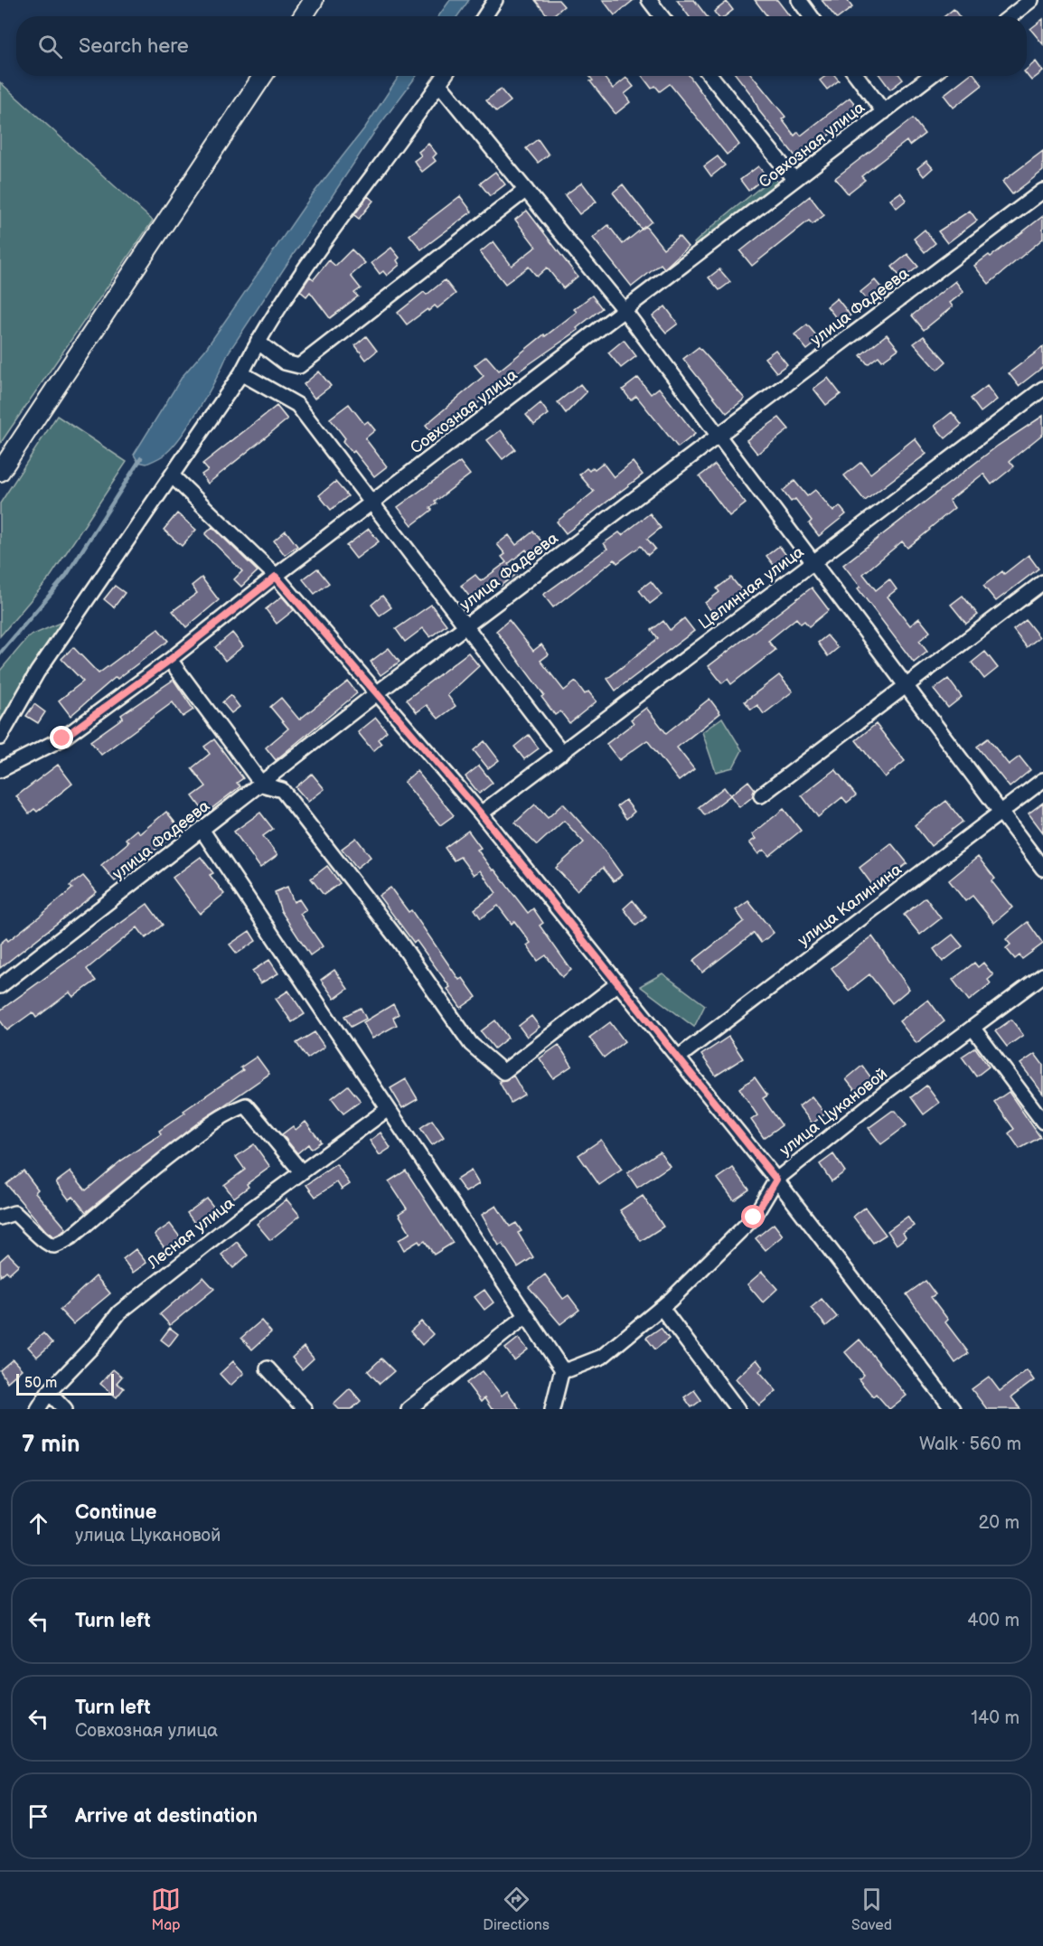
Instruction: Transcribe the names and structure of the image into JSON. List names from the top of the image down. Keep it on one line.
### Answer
{"streets":{"street":["Совхозная улица","улица Фадеева","Целинная улица","улица Калинина","улица Цукановой","Лесная улица"]},"scale_bar":"50 m","page":{"search":"Search here","scale":"50 m","heading":["7 min","Walk · 560 m"],"list":[["Continue","улица Цукановой","20 m"],["Turn left","400 m"],["Turn left","Совхозная улица","140 m"],"Arrive at destination"],"nav":["Map","Directions","Saved"]}}
